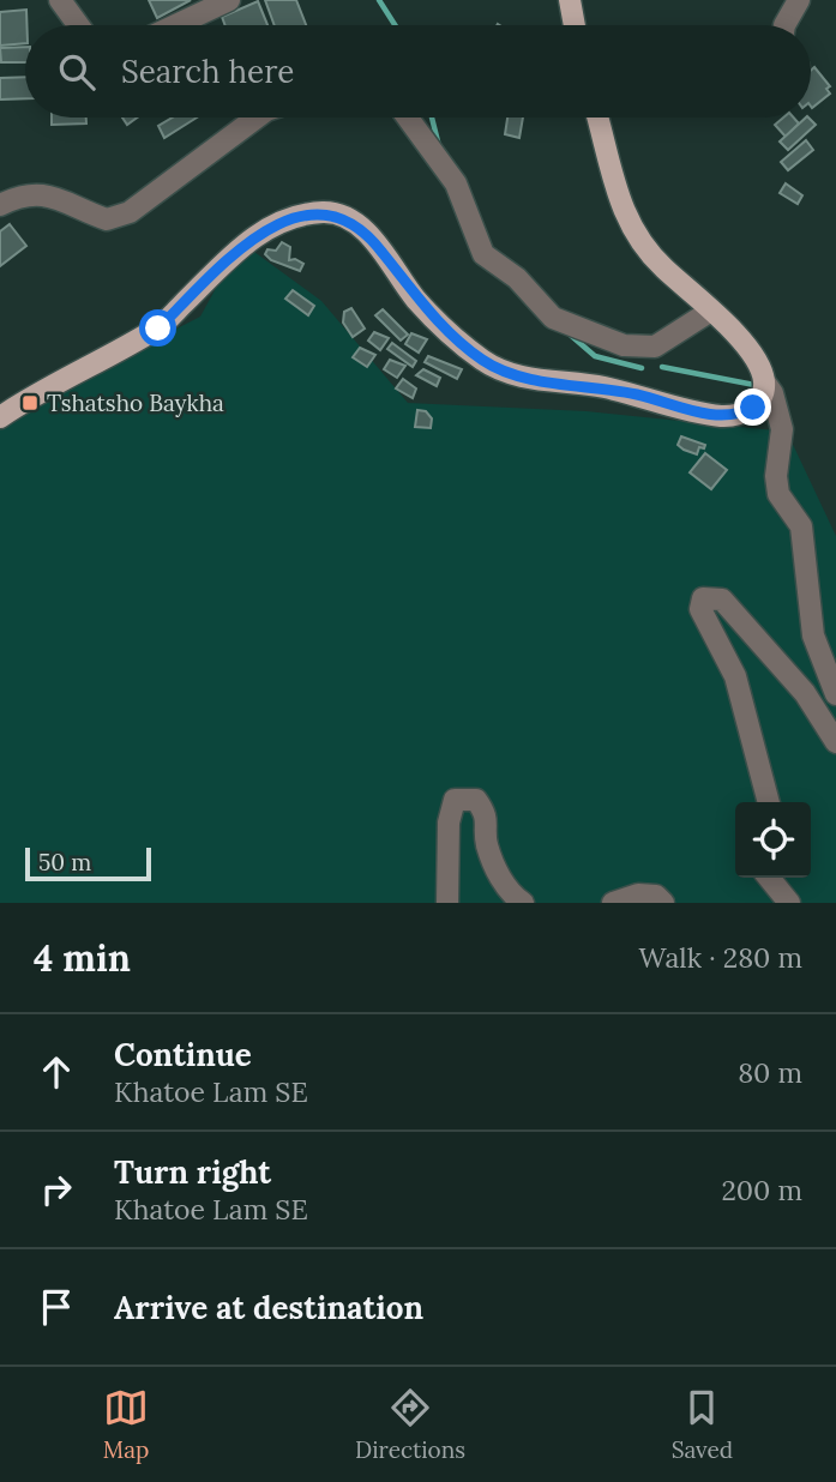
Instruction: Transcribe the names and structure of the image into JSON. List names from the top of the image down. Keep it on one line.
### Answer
{"places":{"transit":["Tshatsho Baykha"]},"scale_bar":"50 m","page":{"search":"Search here","scale":"50 m","heading":["4 min","Walk · 280 m"],"list":[["Continue","Khatoe Lam SE","80 m"],["Turn right","Khatoe Lam SE","200 m"],"Arrive at destination"],"nav":["Map","Directions","Saved"]}}
